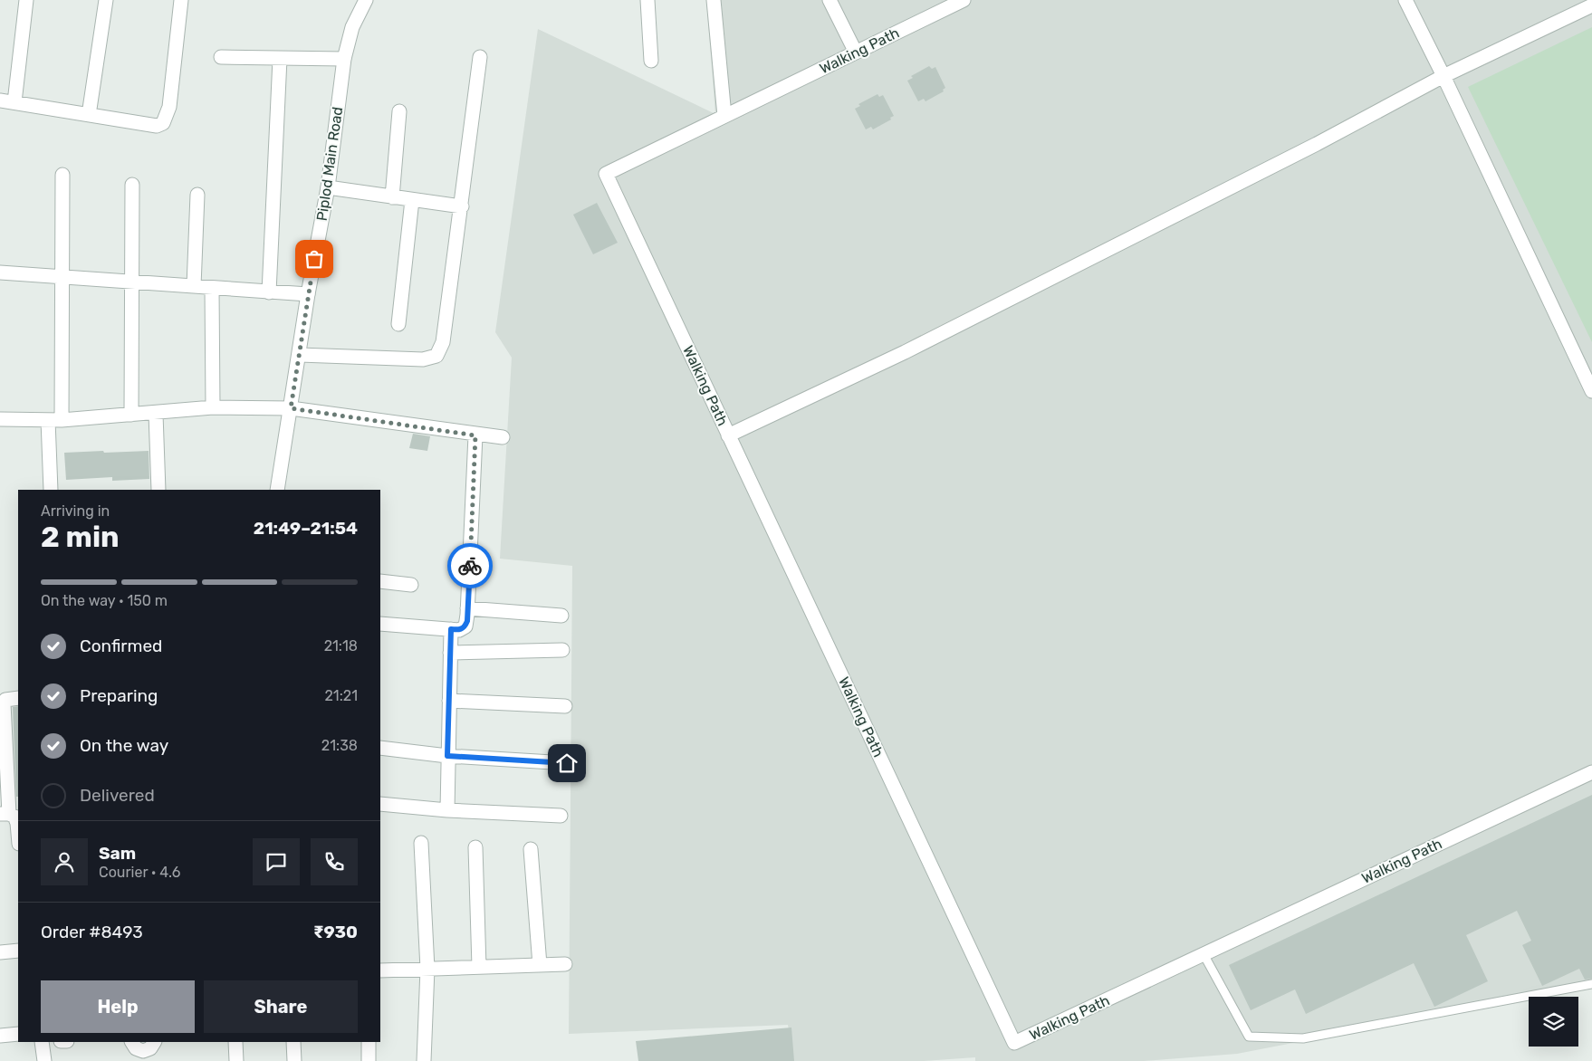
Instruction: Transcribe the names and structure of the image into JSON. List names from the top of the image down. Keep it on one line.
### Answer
{"streets":{"street":["Walking Path","Piplod Main Road"]},"page":{"heading":["2 min","Arriving in","21:49–21:54"],"panel":["Sam","Courier · 4.6","Order #8493","₹930"],"bar":"On the way · 150 m","list":[["Confirmed","21:18"],["Preparing","21:21"],["On the way","21:38"],"Delivered"],"buttons":["Help","Share"]}}
